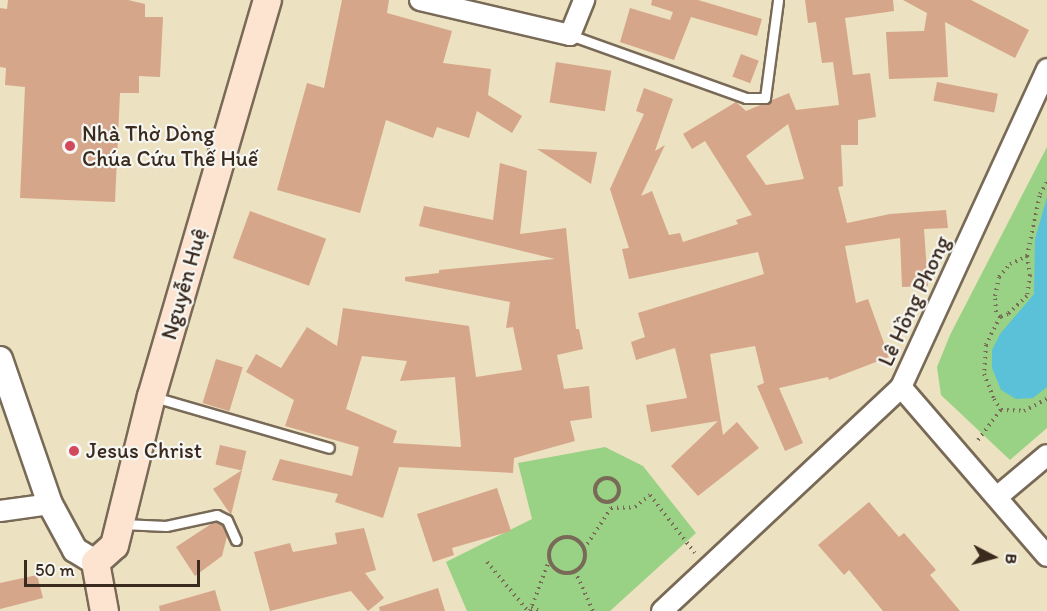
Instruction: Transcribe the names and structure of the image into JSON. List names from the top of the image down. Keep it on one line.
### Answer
{"streets":{"main road":["Nguyễn Huệ"],"street":["Lê Hồng Phong"]},"places":["Nhà Thờ Dòng Chúa Cứu Thế Huế","Jesus Christ"],"scale_bar":"50 m","north":"right"}
